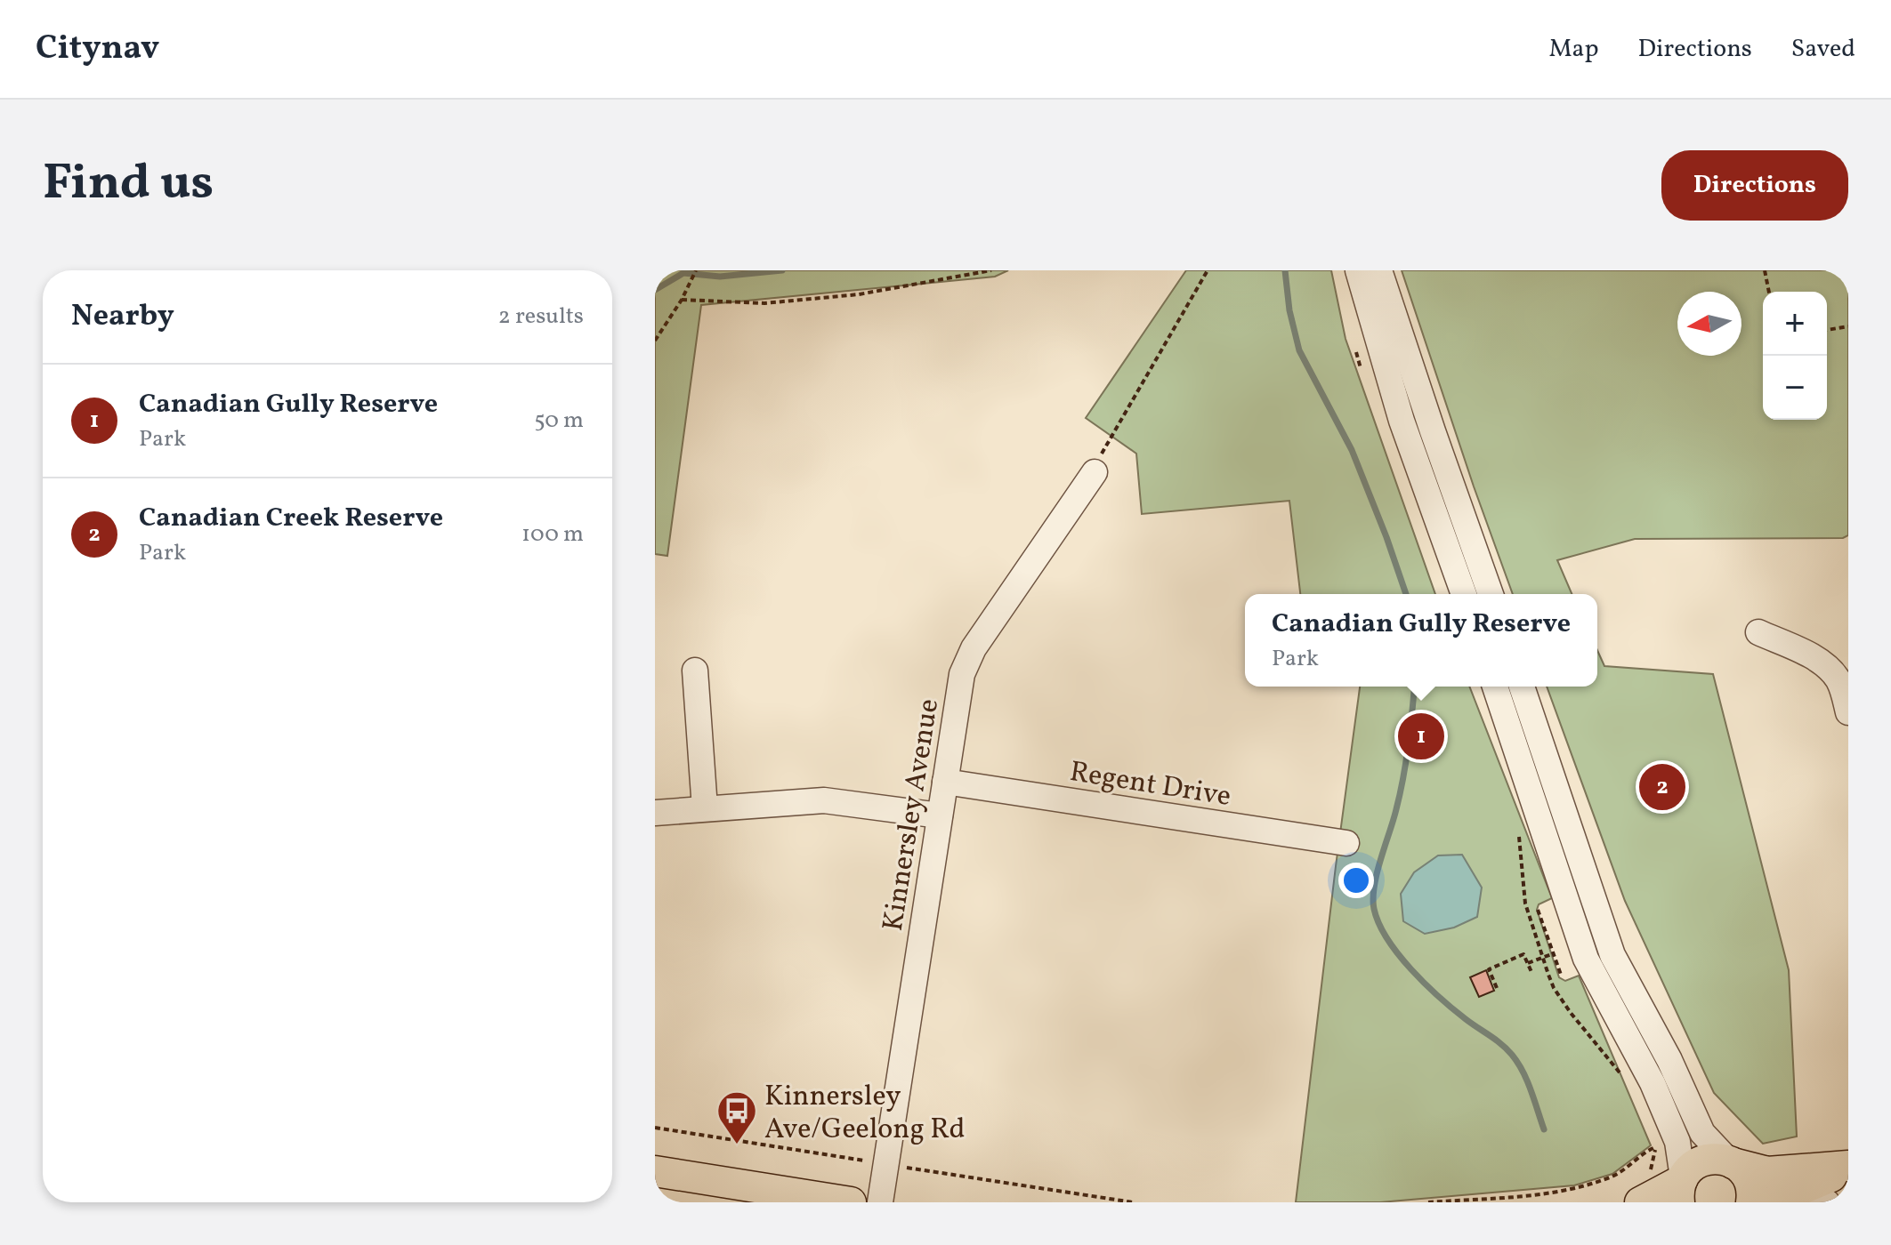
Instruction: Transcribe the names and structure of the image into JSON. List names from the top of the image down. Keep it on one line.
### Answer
{"streets":{"street":["Regent Drive","Kinnersley Avenue"]},"crossings":[["Regent Drive","Kinnersley Avenue"]],"places":{"bus stop":["Kinnersley Ave/Geelong Rd"]},"north":"left","page":{"header":"Citynav","nav":["Map","Directions","Saved"],"title":"Find us","buttons":"Directions","heading":["Nearby","2 results"],"map_buttons":["+","−"],"list":[{"mark":"1","name":"Canadian Gully Reserve","note":"Park","value":"50 m"},{"mark":"2","name":"Canadian Creek Reserve","note":"Park","value":"100 m"}],"popup":["Canadian Gully Reserve","Park"],"pins":["1","2"]}}
